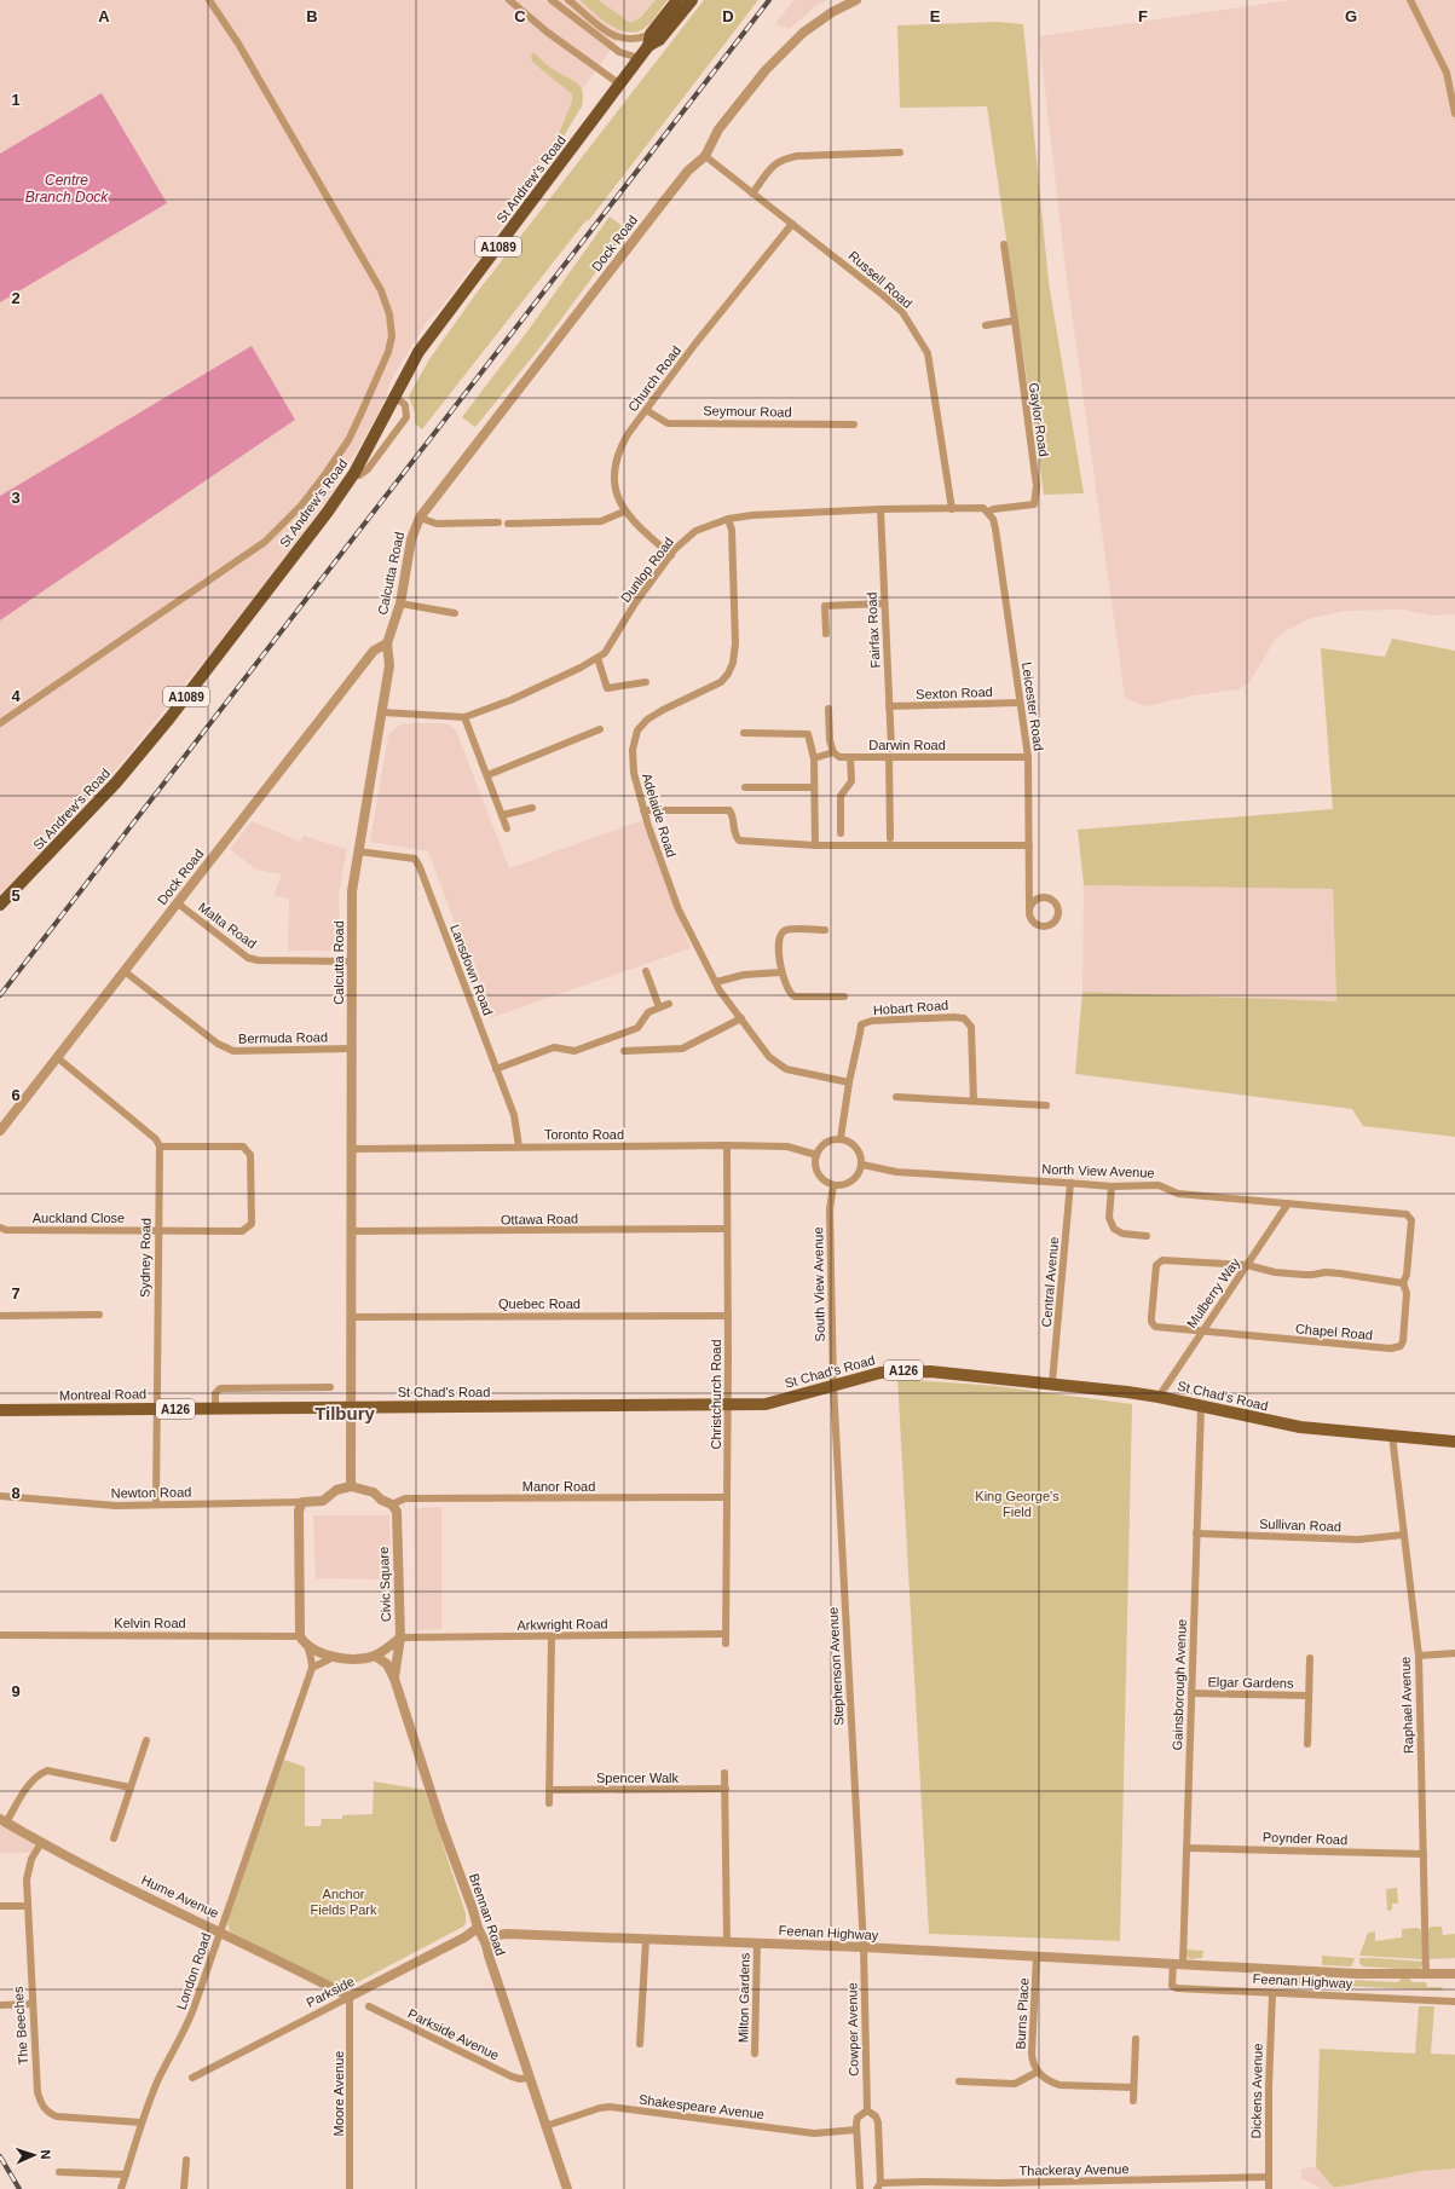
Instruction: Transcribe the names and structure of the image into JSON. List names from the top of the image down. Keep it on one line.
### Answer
{"streets":{"highway":["St Andrew's Road","A1089"],"main road":["A126","St Chad's Road","Montreal Road"],"street":["Dock Road","Russell Road","Church Road","Seymour Road","Gaylor Road","Dunlop Road","Calcutta Road","Fairfax Road","Sexton Road","Leicester Road","Darwin Road","Adelaide Road","Malta Road","Lansdown Road","Hobart Road","Bermuda Road","Toronto Road","North View Avenue","Auckland Close","Ottawa Road","Sydney Road","Central Avenue","South View Avenue","Mulberry Way","Quebec Road","Chapel Road","Christchurch Road","Manor Road","Newton Road","Sullivan Road","Civic Square","Kelvin Road","Arkwright Road","Stephenson Avenue","Elgar Gardens","Gainsborough Avenue","Raphael Avenue","Spencer Walk","Poynder Road","Hume Avenue","Brennan Road","Feenan Highway","London Road","Parkside","Milton Gardens","Burns Place","The Beeches","Cowper Avenue","Parkside Avenue","Dickens Avenue","Moore Avenue","Shakespeare Avenue","Thackeray Avenue"]},"crossings":[["Dock Road","Russell Road"],["Dock Road","Calcutta Road"],["Dock Road","Malta Road"],["Dock Road","Bermuda Road"],["Russell Road","Church Road"],["Russell Road","Dunlop Road"],["Church Road","Seymour Road"],["Church Road","Dunlop Road"],["Gaylor Road","Dunlop Road"],["Gaylor Road","Leicester Road"],["Dunlop Road","Calcutta Road"],["Dunlop Road","Fairfax Road"],["Dunlop Road","Leicester Road"],["Dunlop Road","Adelaide Road"],["Calcutta Road","Malta Road"],["Calcutta Road","Lansdown Road"],["Calcutta Road","Bermuda Road"],["Calcutta Road","Toronto Road"],["Calcutta Road","Ottawa Road"],["Calcutta Road","Quebec Road"],["Calcutta Road","St Chad's Road"],["Calcutta Road","Montreal Road"],["Fairfax Road","Sexton Road"],["Sexton Road","Leicester Road"],["Leicester Road","Darwin Road"],["Adelaide Road","Hobart Road"],["Lansdown Road","Toronto Road"],["Hobart Road","Toronto Road"],["Hobart Road","North View Avenue"],["Hobart Road","South View Avenue"],["Toronto Road","North View Avenue"],["Toronto Road","South View Avenue"],["Toronto Road","Christchurch Road"],["North View Avenue","Central Avenue"],["North View Avenue","South View Avenue"],["North View Avenue","Mulberry Way"],["North View Avenue","Chapel Road"],["Auckland Close","Sydney Road"],["Ottawa Road","Christchurch Road"],["Sydney Road","Montreal Road"],["Sydney Road","Newton Road"],["Central Avenue","St Chad's Road"],["South View Avenue","St Chad's Road"],["South View Avenue","Stephenson Avenue"],["Mulberry Way","Chapel Road"],["Mulberry Way","St Chad's Road"],["Quebec Road","Christchurch Road"],["St Chad's Road","Montreal Road"],["St Chad's Road","Christchurch Road"],["St Chad's Road","Stephenson Avenue"],["St Chad's Road","Gainsborough Avenue"],["St Chad's Road","Raphael Avenue"],["Christchurch Road","Manor Road"],["Christchurch Road","Arkwright Road"],["Manor Road","Civic Square"],["Sullivan Road","Gainsborough Avenue"],["Sullivan Road","Raphael Avenue"],["Civic Square","Kelvin Road"],["Civic Square","Arkwright Road"],["Civic Square","Brennan Road"],["Stephenson Avenue","Feenan Highway"],["Stephenson Avenue","Cowper Avenue"],["Elgar Gardens","Gainsborough Avenue"],["Gainsborough Avenue","Poynder Road"],["Gainsborough Avenue","Feenan Highway"],["Raphael Avenue","Poynder Road"],["Raphael Avenue","Feenan Highway"],["Hume Avenue","London Road"],["Hume Avenue","Parkside"],["Hume Avenue","The Beeches"],["Hume Avenue","Moore Avenue"],["Brennan Road","Feenan Highway"],["Brennan Road","Parkside"],["Brennan Road","Parkside Avenue"],["Brennan Road","Shakespeare Avenue"],["Feenan Highway","Milton Gardens"],["Feenan Highway","Burns Place"],["Feenan Highway","Cowper Avenue"],["Feenan Highway","Dickens Avenue"],["London Road","The Beeches"],["Parkside","Moore Avenue"],["Cowper Avenue","Thackeray Avenue"],["Dickens Avenue","Thackeray Avenue"]],"districts":["Tilbury"],"water":["Centre Branch Dock"],"parks":["King George's Field","Anchor Fields Park"],"north":"right","grid":{"columns":["A","B","C","D","E","F","G"],"rows":["1","2","3","4","5","6","7","8","9"]}}
